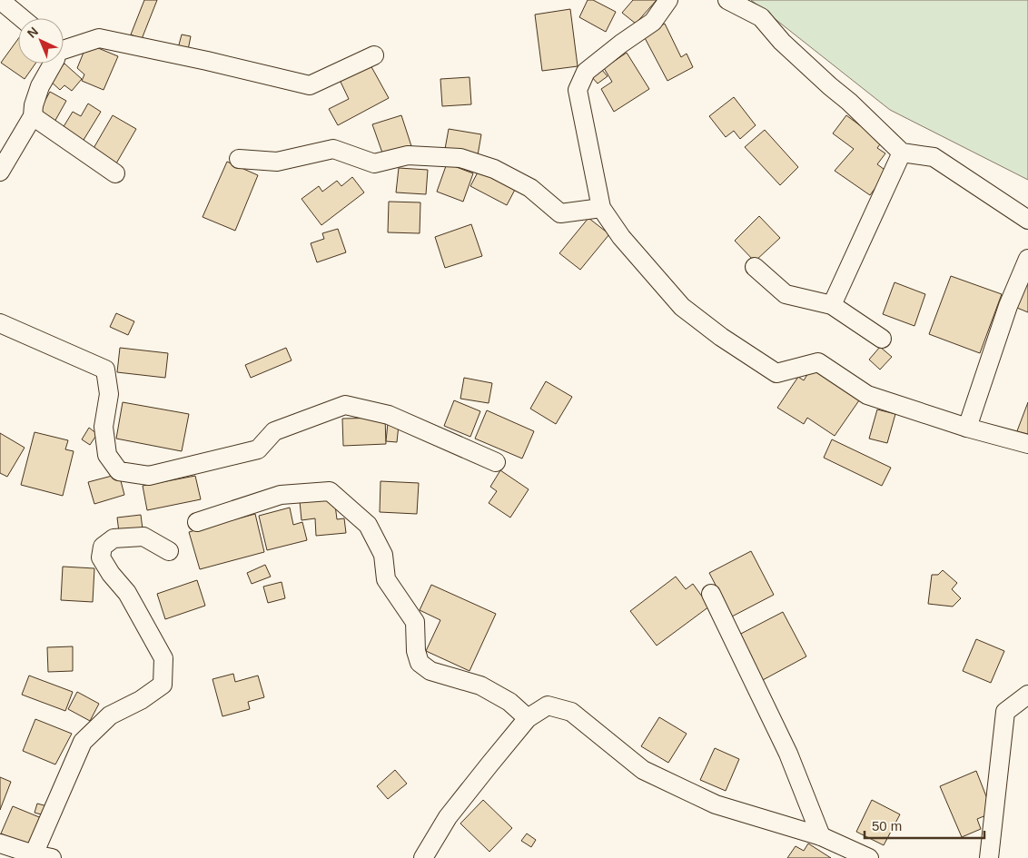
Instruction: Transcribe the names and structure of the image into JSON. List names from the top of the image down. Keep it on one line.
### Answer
{"scale_bar":"50 m","north":"top left"}
